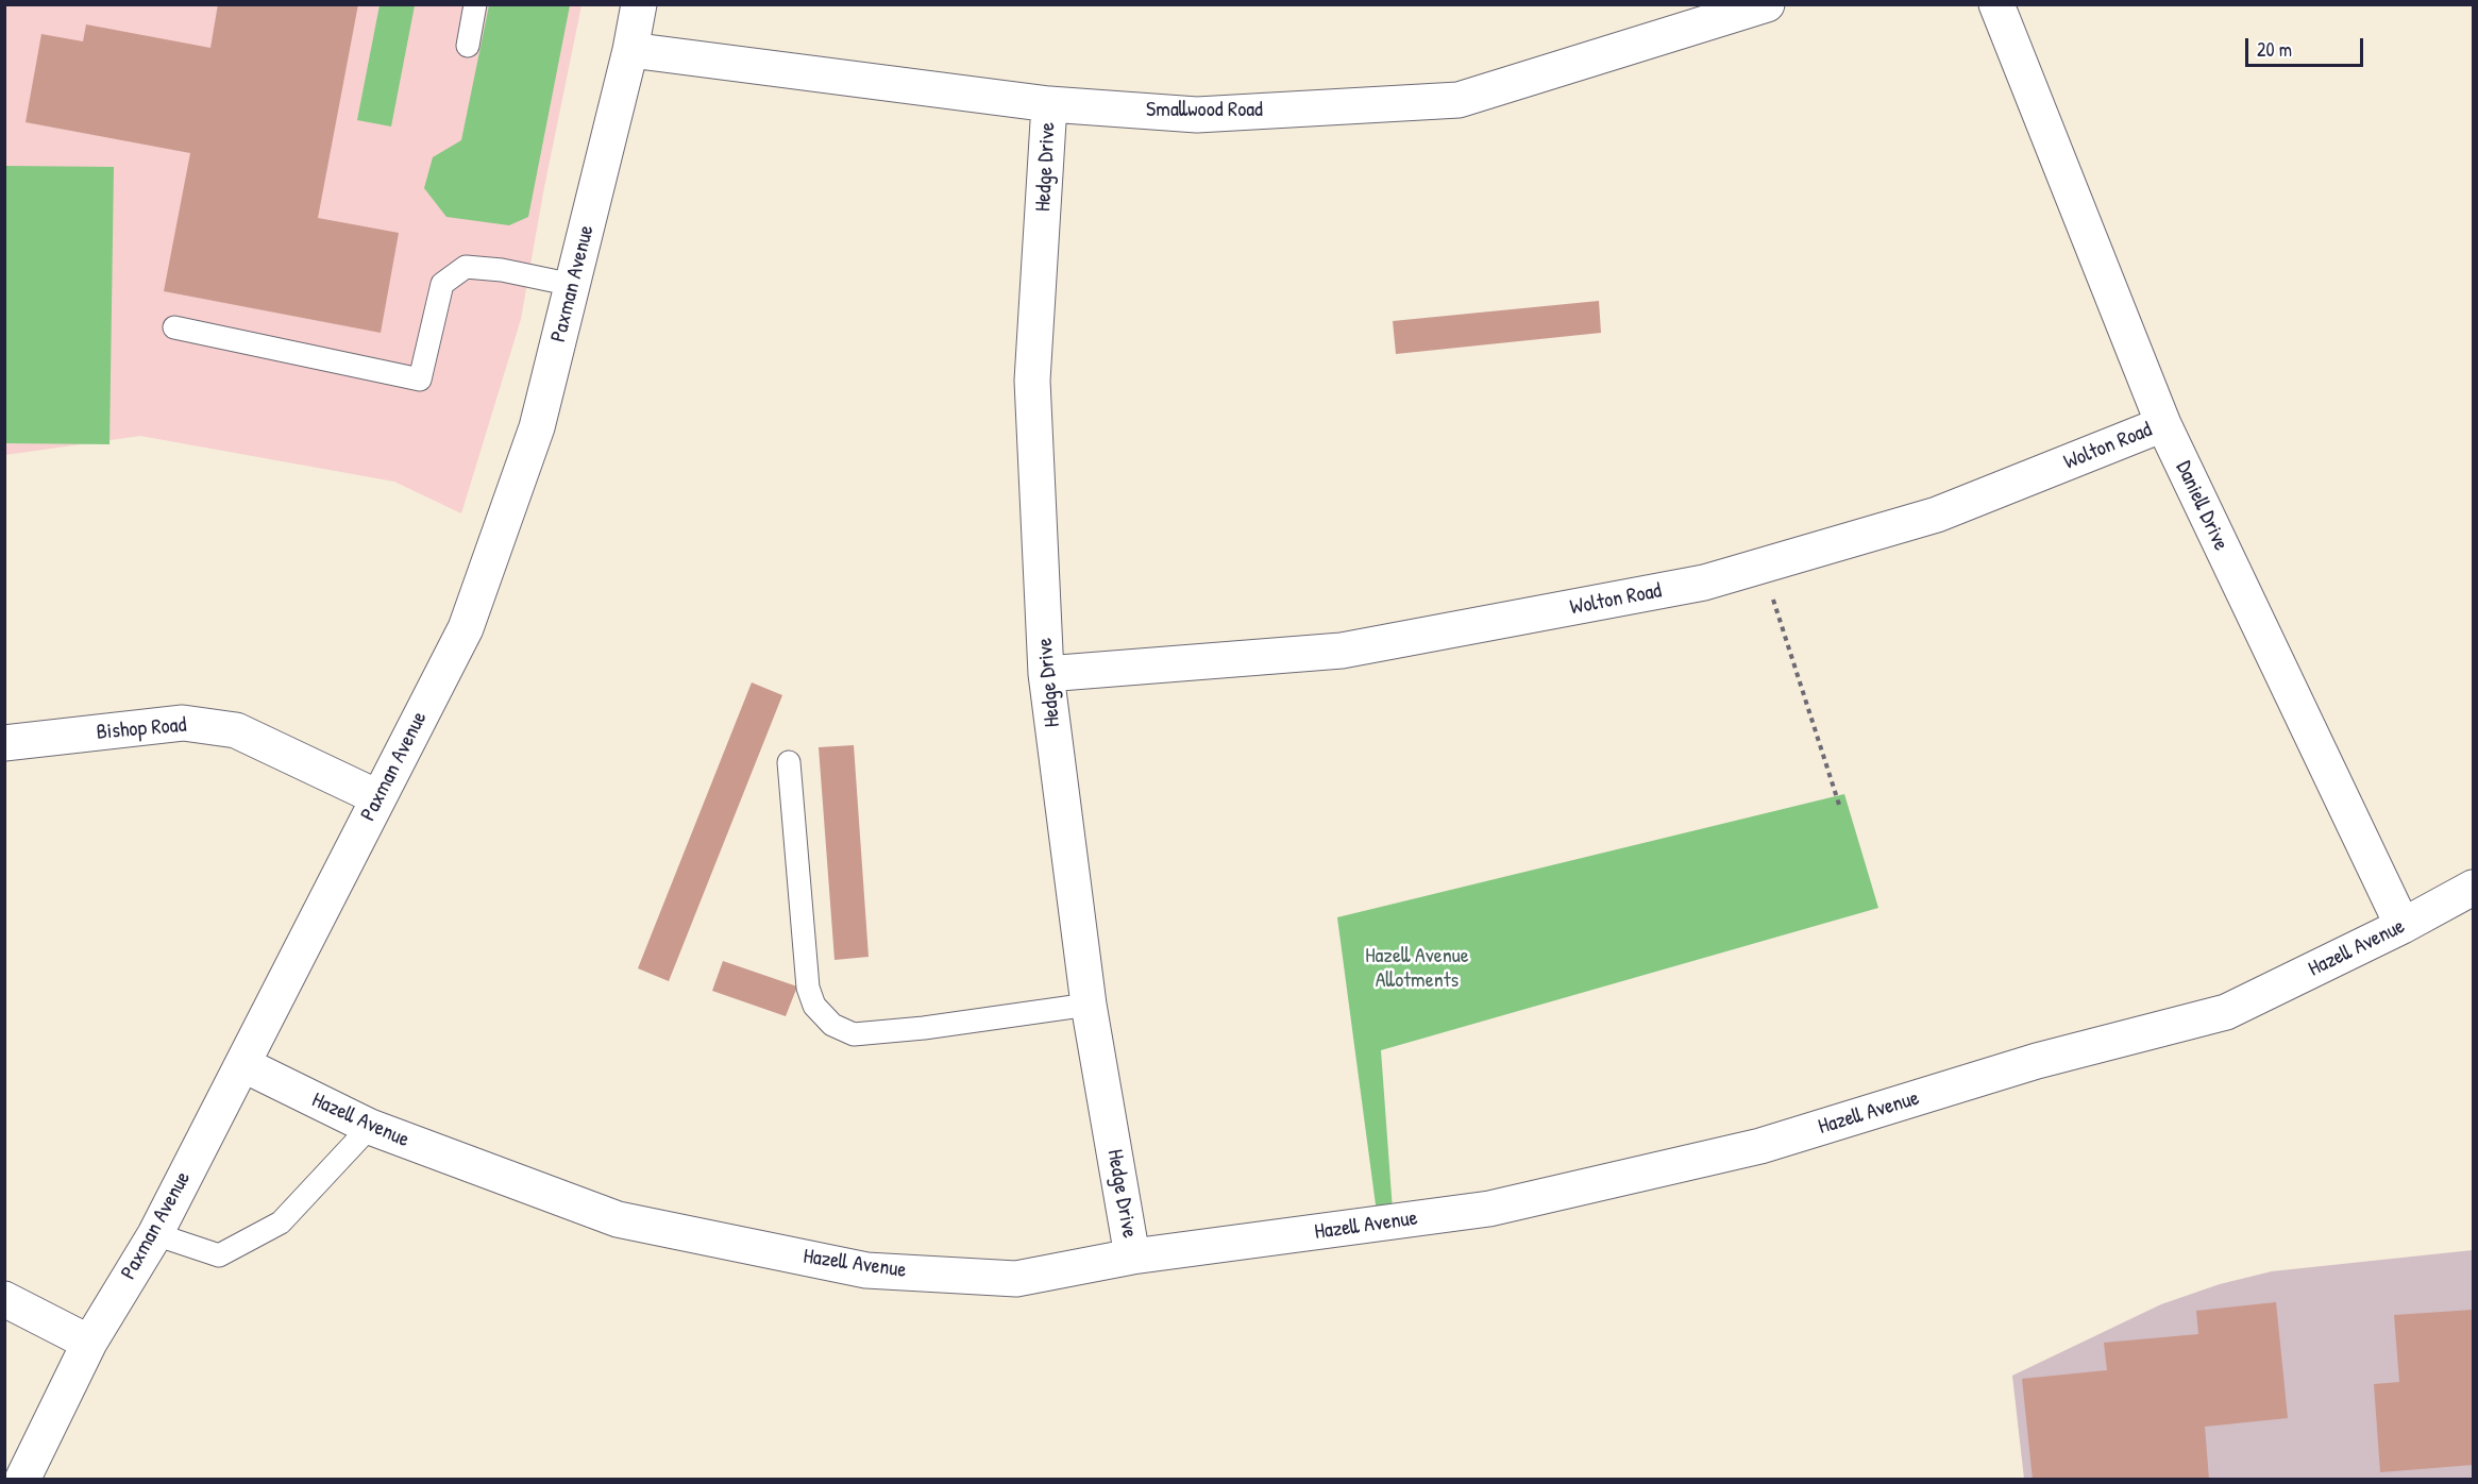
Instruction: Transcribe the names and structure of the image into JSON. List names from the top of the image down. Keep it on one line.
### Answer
{"streets":{"street":["Smallwood Road","Hedge Drive","Paxman Avenue","Wolton Road","Daniell Drive","Bishop Road","Hazell Avenue"]},"crossings":[["Smallwood Road","Hedge Drive"],["Smallwood Road","Paxman Avenue"],["Hedge Drive","Wolton Road"],["Hedge Drive","Hazell Avenue"],["Paxman Avenue","Bishop Road"],["Paxman Avenue","Hazell Avenue"],["Wolton Road","Daniell Drive"],["Daniell Drive","Hazell Avenue"]],"parks":["Hazell Avenue Allotments"],"scale_bar":"20 m"}
